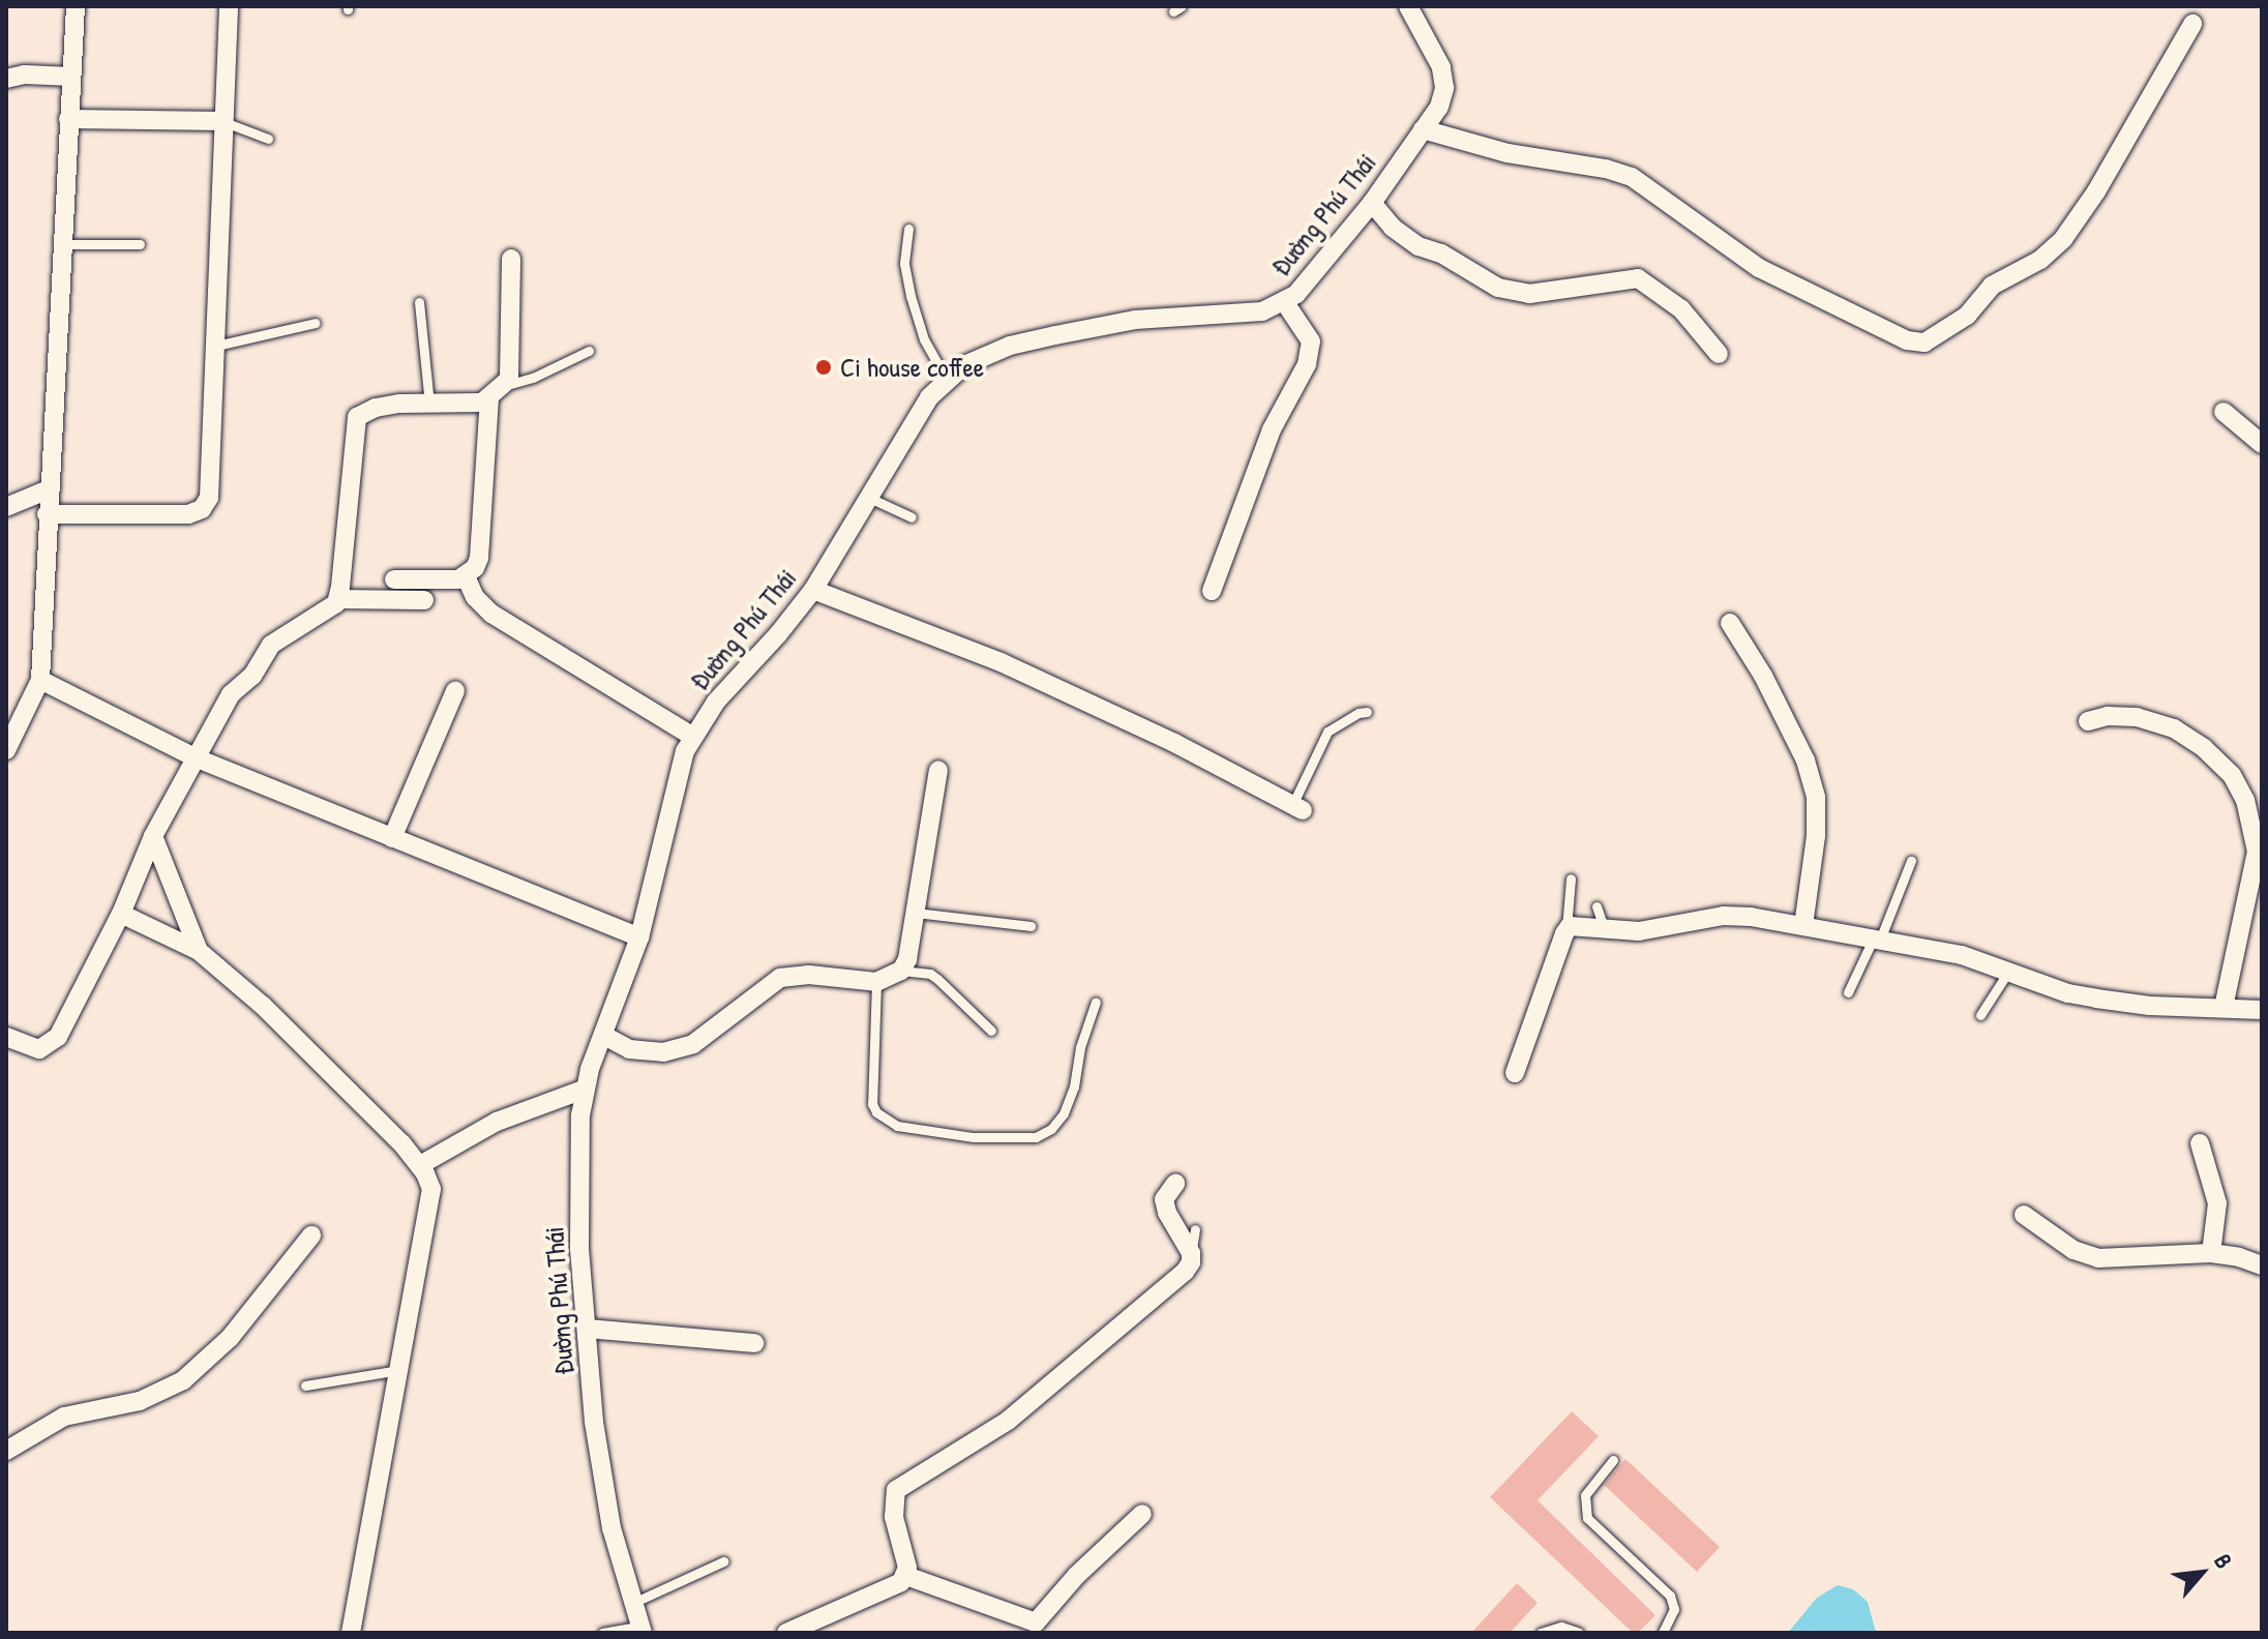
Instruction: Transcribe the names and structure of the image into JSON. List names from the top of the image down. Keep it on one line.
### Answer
{"streets":{"street":["Đường Phú Thái"]},"places":["Ci house coffee"],"north":"top right"}
